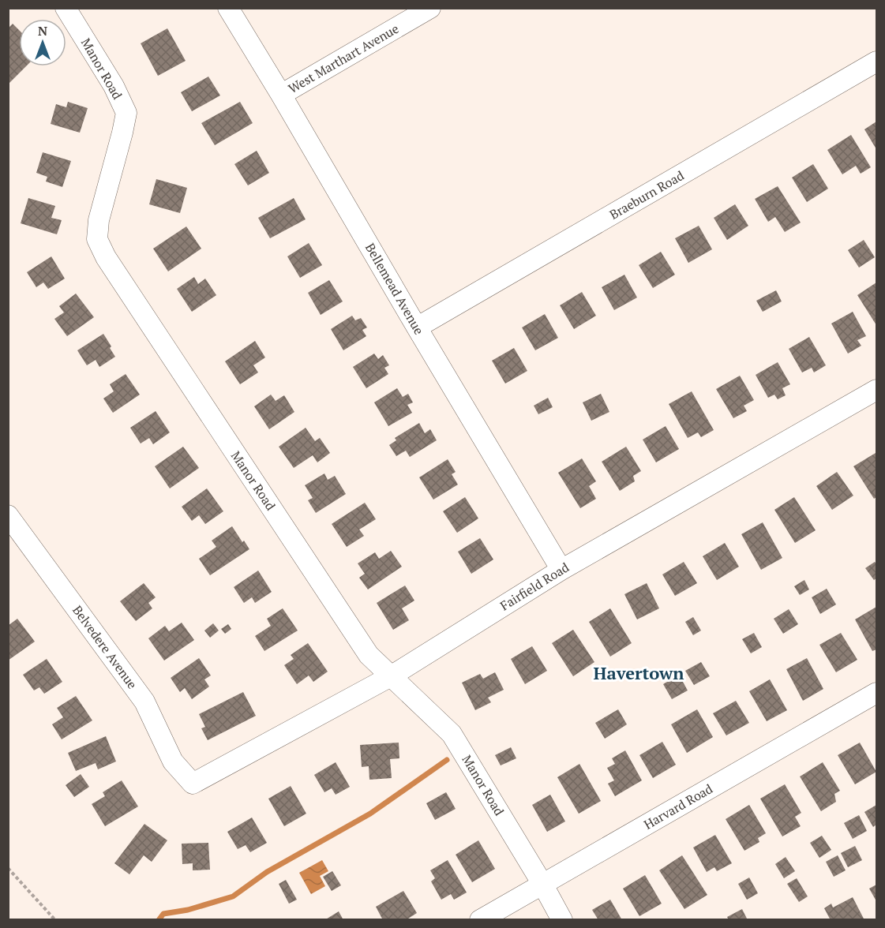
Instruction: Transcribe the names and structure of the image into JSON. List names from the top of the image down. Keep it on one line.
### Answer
{"streets":{"street":["West Marthart Avenue","Manor Road","Braeburn Road","Bellemead Avenue","Fairfield Road","Belvedere Avenue","Harvard Road"]},"crossings":[["West Marthart Avenue","Bellemead Avenue"],["Manor Road","Fairfield Road"],["Manor Road","Harvard Road"],["Braeburn Road","Bellemead Avenue"],["Bellemead Avenue","Fairfield Road"],["Fairfield Road","Belvedere Avenue"]],"districts":["Havertown"],"north":"top"}
